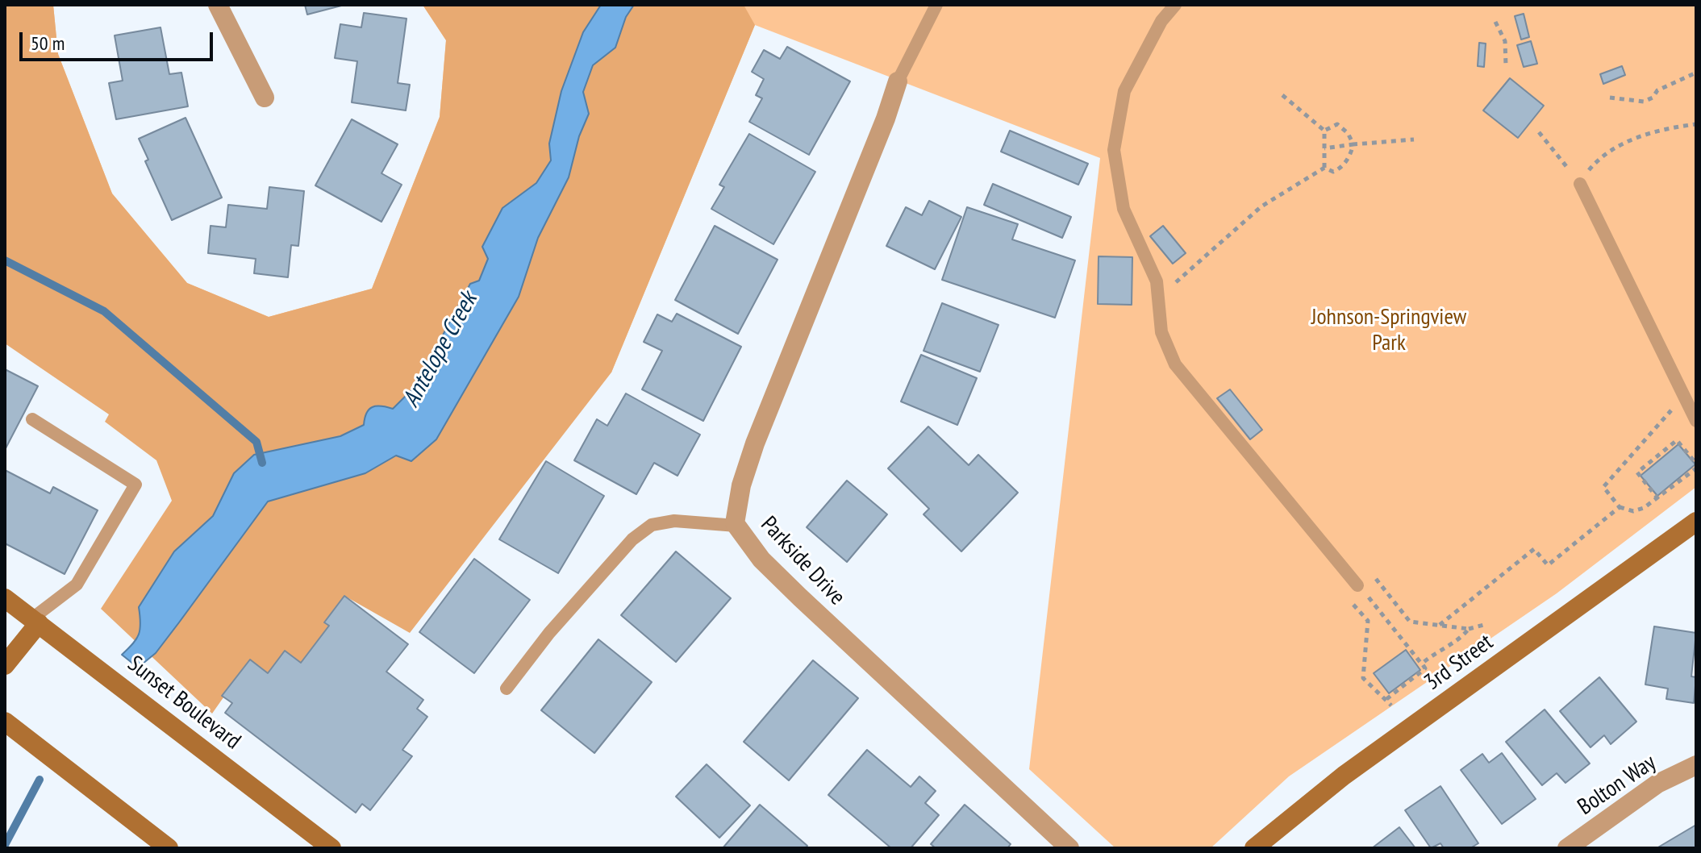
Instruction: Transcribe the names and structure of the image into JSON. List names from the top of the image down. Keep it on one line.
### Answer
{"streets":{"main road":["3rd Street","Sunset Boulevard"],"street":["Parkside Drive","Bolton Way"]},"water":["Antelope Creek"],"parks":["Johnson-Springview Park"],"scale_bar":"50 m"}
